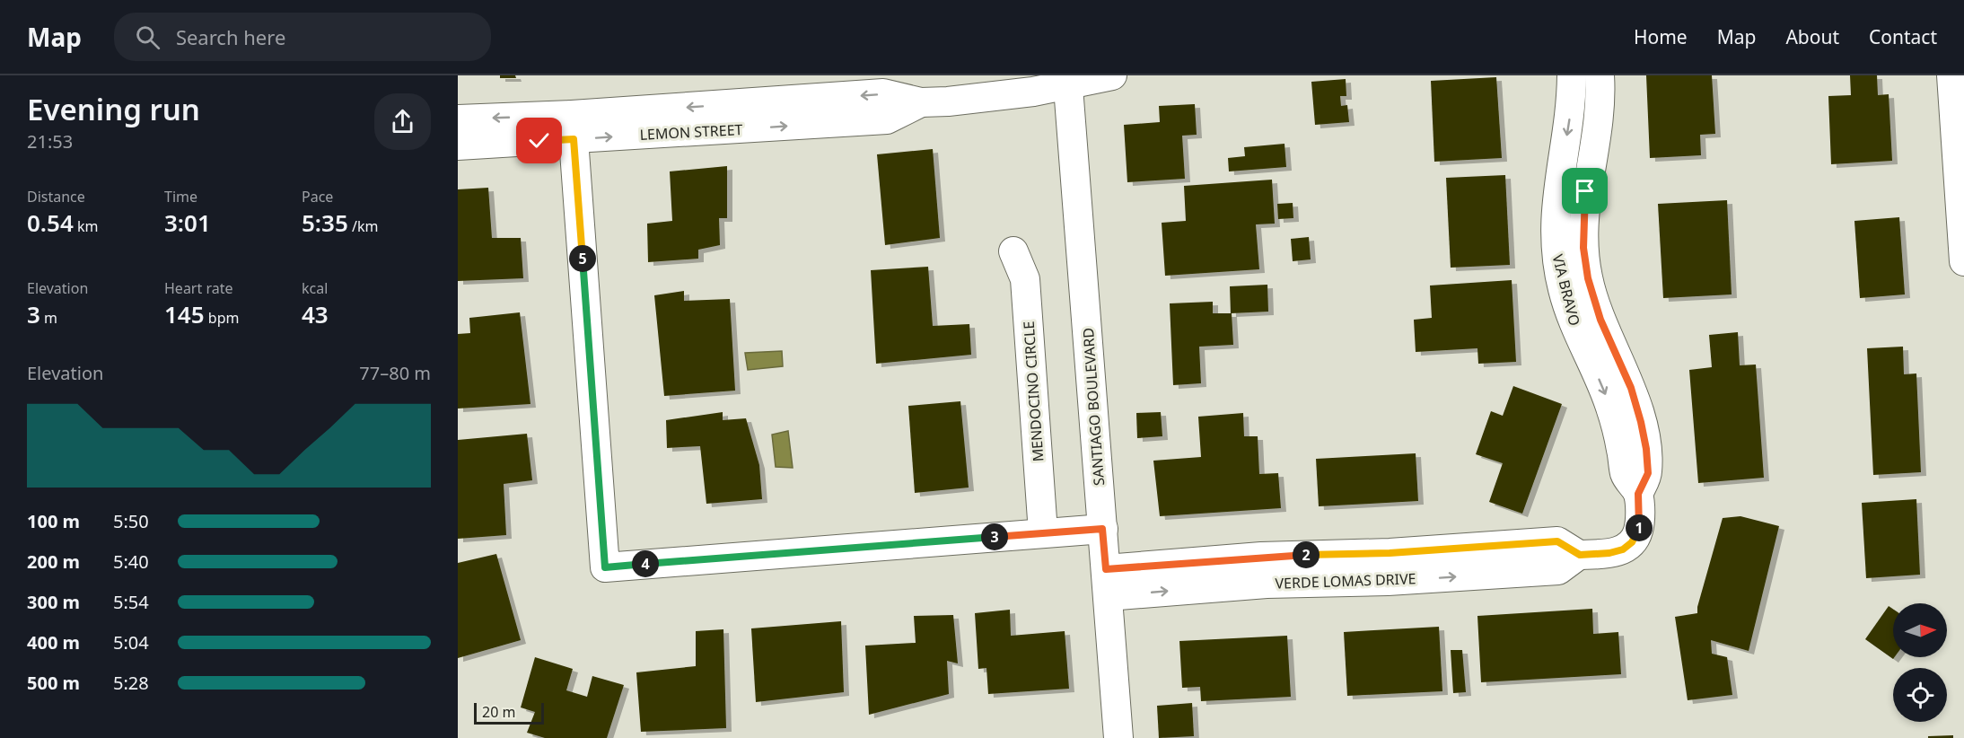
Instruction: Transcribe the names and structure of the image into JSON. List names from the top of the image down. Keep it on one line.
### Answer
{"streets":{"street":["LEMON STREET","VIA BRAVO","MENDOCINO CIRCLE","SANTIAGO BOULEVARD","VERDE LOMAS DRIVE"]},"crossings":[["LEMON STREET","SANTIAGO BOULEVARD"],["VIA BRAVO","VERDE LOMAS DRIVE"],["SANTIAGO BOULEVARD","VERDE LOMAS DRIVE"]],"scale_bar":"20 m","north":"right","page":{"header":"Map","search":"Search here","nav":["Home","Map","About","Contact"],"heading":["Evening run","21:53"],"stats":[["Distance","0.54 km"],["Time","3:01"],["Pace","5:35 /km"],["Elevation","3 m"],["Heart rate","145 bpm"],["kcal","43"]],"pins":["5","1","3","2","4"],"chart":["Elevation","77–80 m"],"list":[{"name":"100 m","note":"5:50"},{"name":"200 m","note":"5:40"},{"name":"300 m","note":"5:54"},{"name":"400 m","note":"5:04"},{"name":"500 m","note":"5:28"}],"scale":"20 m"}}
